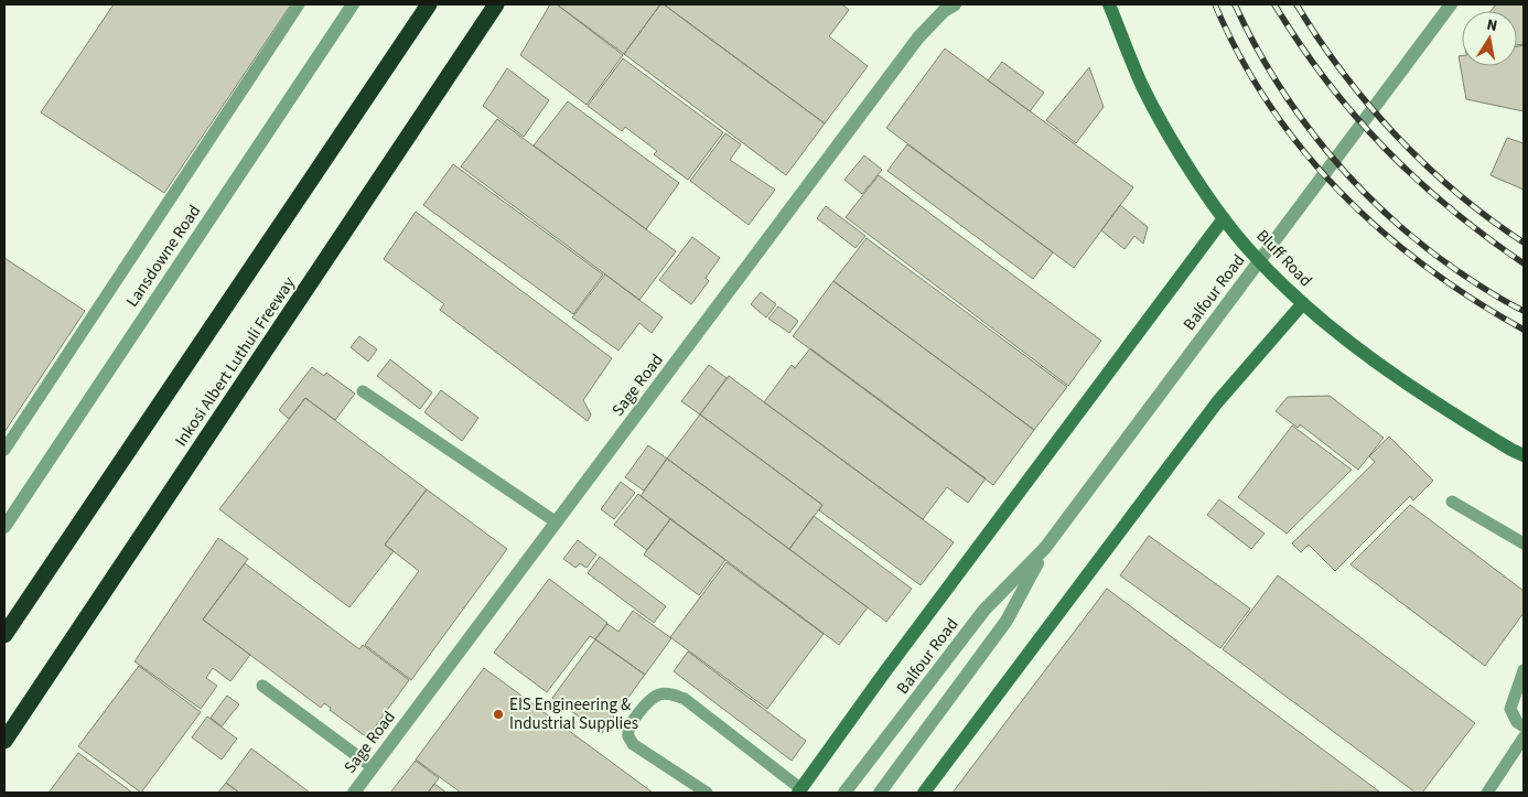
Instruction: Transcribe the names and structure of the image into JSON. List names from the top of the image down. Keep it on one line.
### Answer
{"streets":{"highway":["Inkosi Albert Luthuli Freeway"],"main road":["Bluff Road"],"street":["Lansdowne Road","Balfour Road","Sage Road"]},"places":["EIS Engineering & Industrial Supplies"],"north":"top"}
